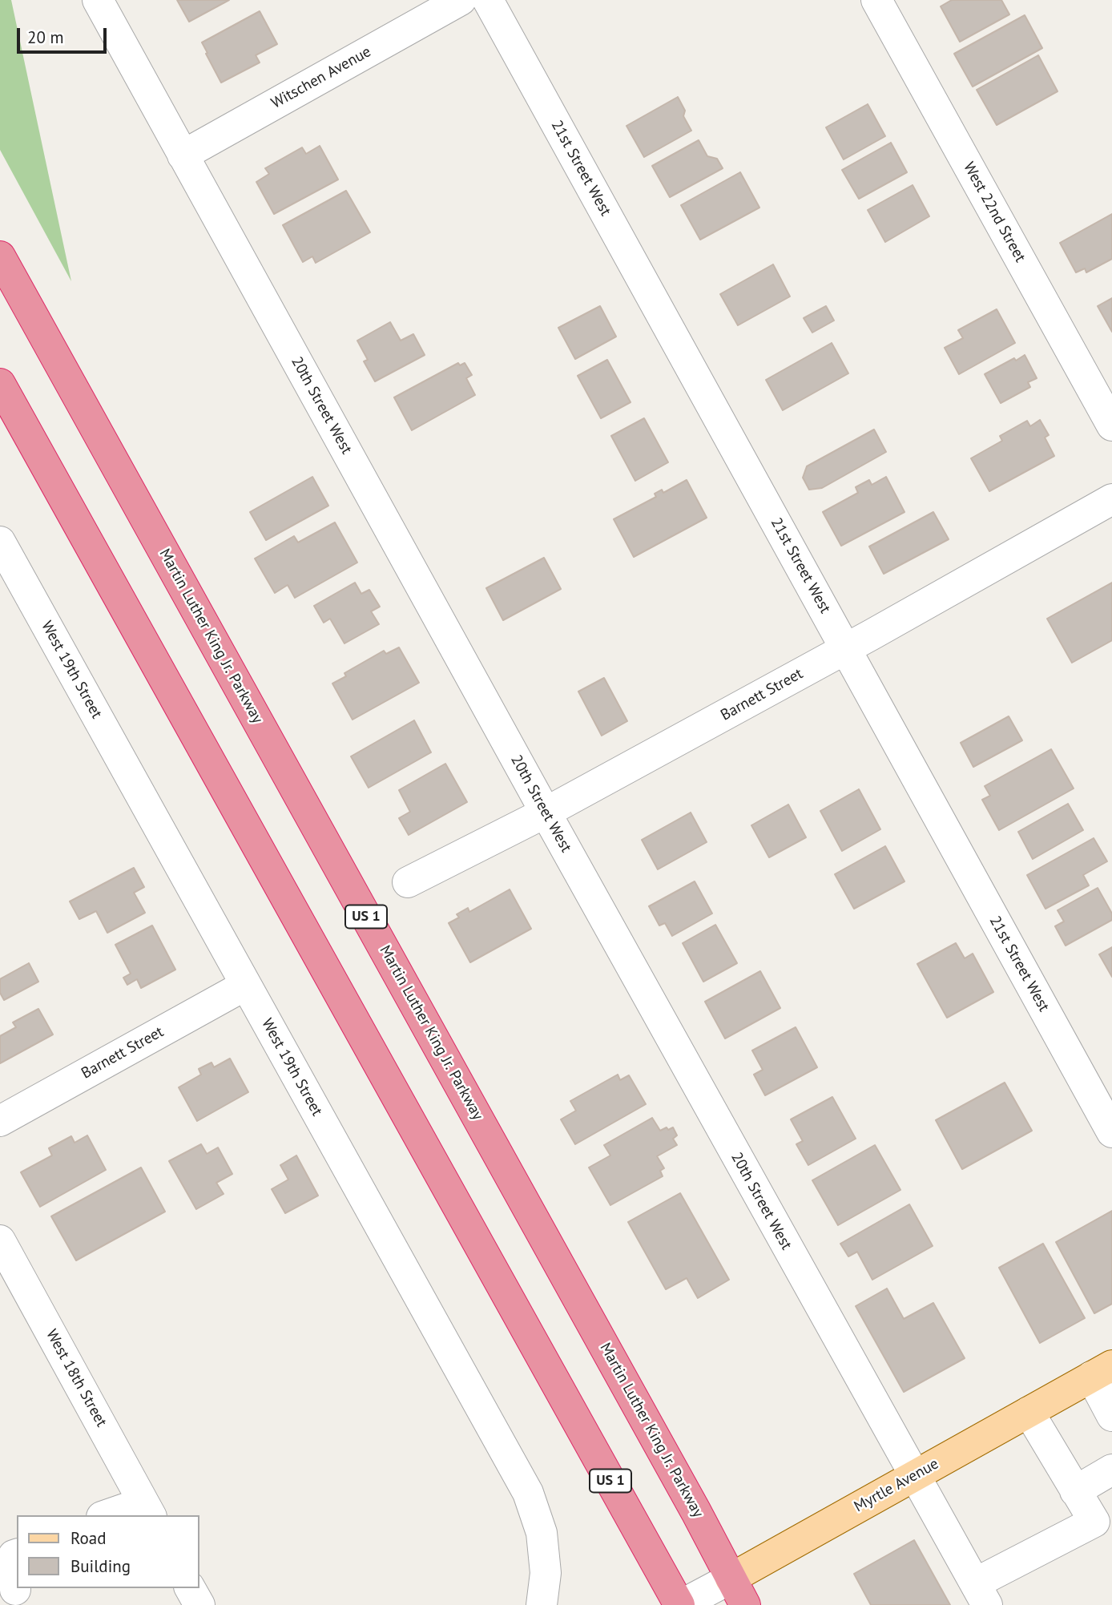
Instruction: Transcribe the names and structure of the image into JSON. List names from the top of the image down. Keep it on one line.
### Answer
{"streets":{"highway":["Martin Luther King Jr. Parkway","US 1"],"main road":["Myrtle Avenue"],"street":["Witschen Avenue","21st Street West","West 22nd Street","20th Street West","West 19th Street","Barnett Street","West 18th Street"]},"crossings":[["Witschen Avenue","20th Street West"],["21st Street West","Barnett Street"],["20th Street West","Barnett Street"],["20th Street West","Myrtle Avenue"],["Martin Luther King Jr. Parkway","Myrtle Avenue"],["West 19th Street","Barnett Street"],["US 1","Myrtle Avenue"]],"legend":["Road","Building"],"scale_bar":"20 m"}
